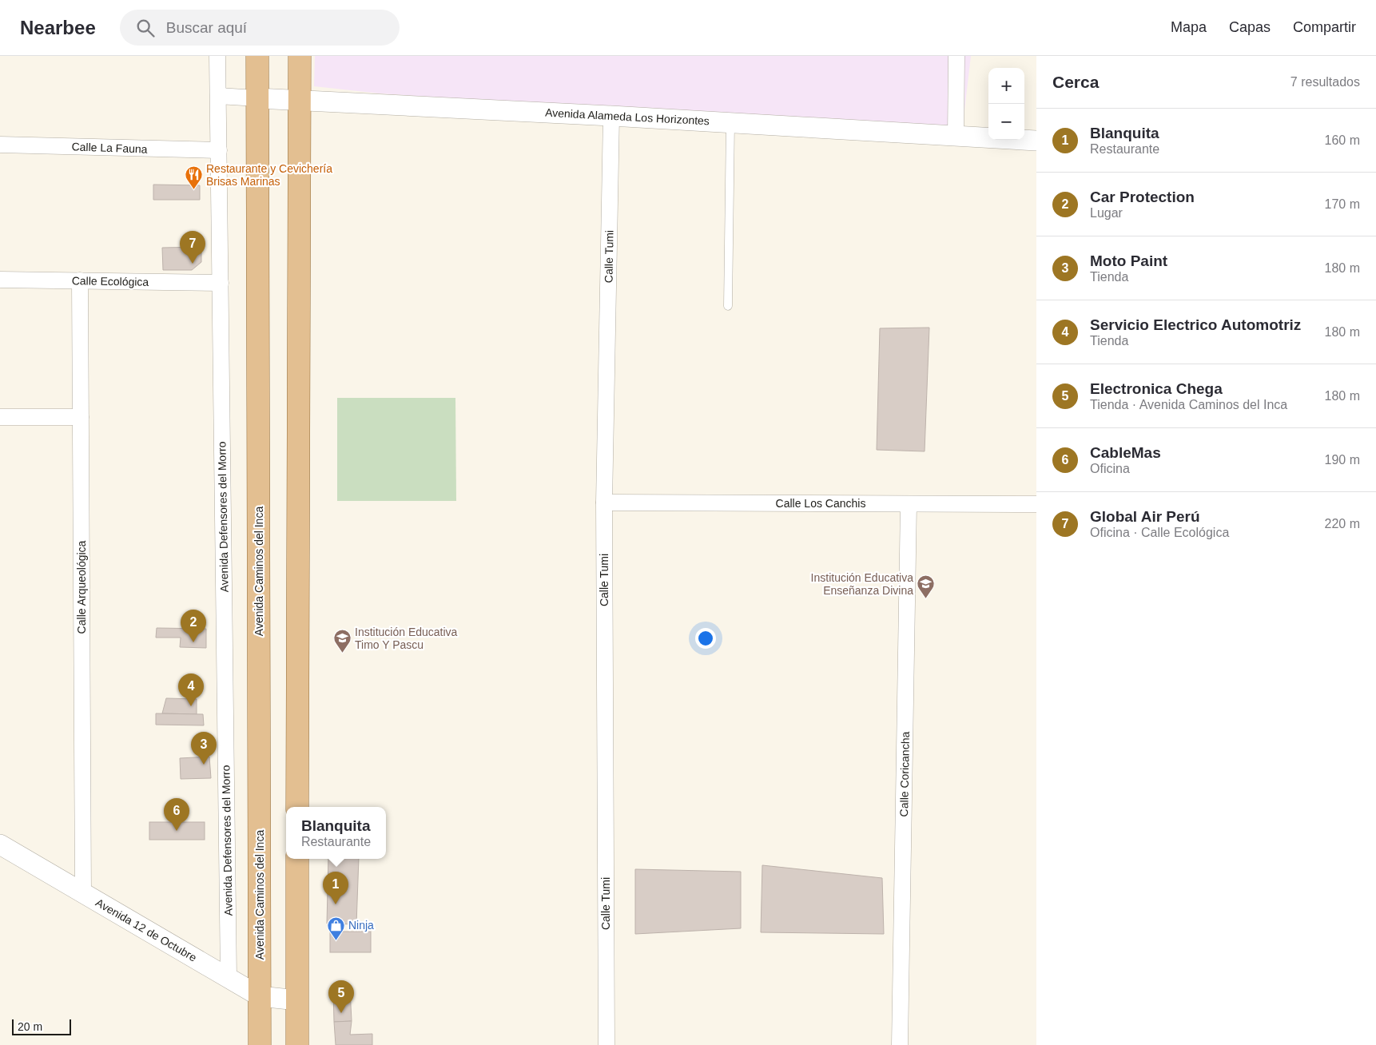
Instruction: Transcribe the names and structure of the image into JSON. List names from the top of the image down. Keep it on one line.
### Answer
{"streets":{"main road":["Avenida Caminos del Inca"],"street":["Avenida Alameda Los Horizontes","Calle La Fauna","Calle Tumi","Calle Ecológica","Calle Los Canchis","Avenida Defensores del Morro","Calle Arqueológica","Calle Coricancha","Avenida 12 de Octubre"]},"crossings":[["Avenida Alameda Los Horizontes","Calle Tumi"],["Avenida Alameda Los Horizontes","Avenida Defensores del Morro"],["Avenida Alameda Los Horizontes","Avenida Caminos del Inca"],["Calle La Fauna","Avenida Defensores del Morro"],["Calle Tumi","Calle Los Canchis"],["Calle Ecológica","Avenida Defensores del Morro"],["Calle Ecológica","Calle Arqueológica"],["Calle Los Canchis","Calle Coricancha"],["Avenida Defensores del Morro","Avenida 12 de Octubre"],["Avenida Caminos del Inca","Avenida 12 de Octubre"],["Calle Arqueológica","Avenida 12 de Octubre"]],"places":{"restaurant":["Restaurante y Cevichería Brisas Marinas"],"school or university":["Institución Educativa Enseñanza Divina","Institución Educativa Timo Y Pascu"],"shop":["Ninja"]},"scale_bar":"20 m","page":{"header":"Nearbee","search":"Buscar aquí","nav":["Mapa","Capas","Compartir"],"heading":["Cerca","7 resultados"],"map_buttons":["+","−"],"list":[{"mark":"1","name":"Blanquita","note":"Restaurante","value":"160 m"},{"mark":"2","name":"Car Protection","note":"Lugar","value":"170 m"},{"mark":"3","name":"Moto Paint","note":"Tienda","value":"180 m"},{"mark":"4","name":"Servicio Electrico Automotriz","note":"Tienda","value":"180 m"},{"mark":"5","name":"Electronica Chega","note":"Tienda · Avenida Caminos del Inca","value":"180 m"},{"mark":"6","name":"CableMas","note":"Oficina","value":"190 m"},{"mark":"7","name":"Global Air Perú","note":"Oficina · Calle Ecológica","value":"220 m"}],"pins":["7","2","4","3","6","1","5"],"popup":["Blanquita","Restaurante"],"scale":"20 m"}}
